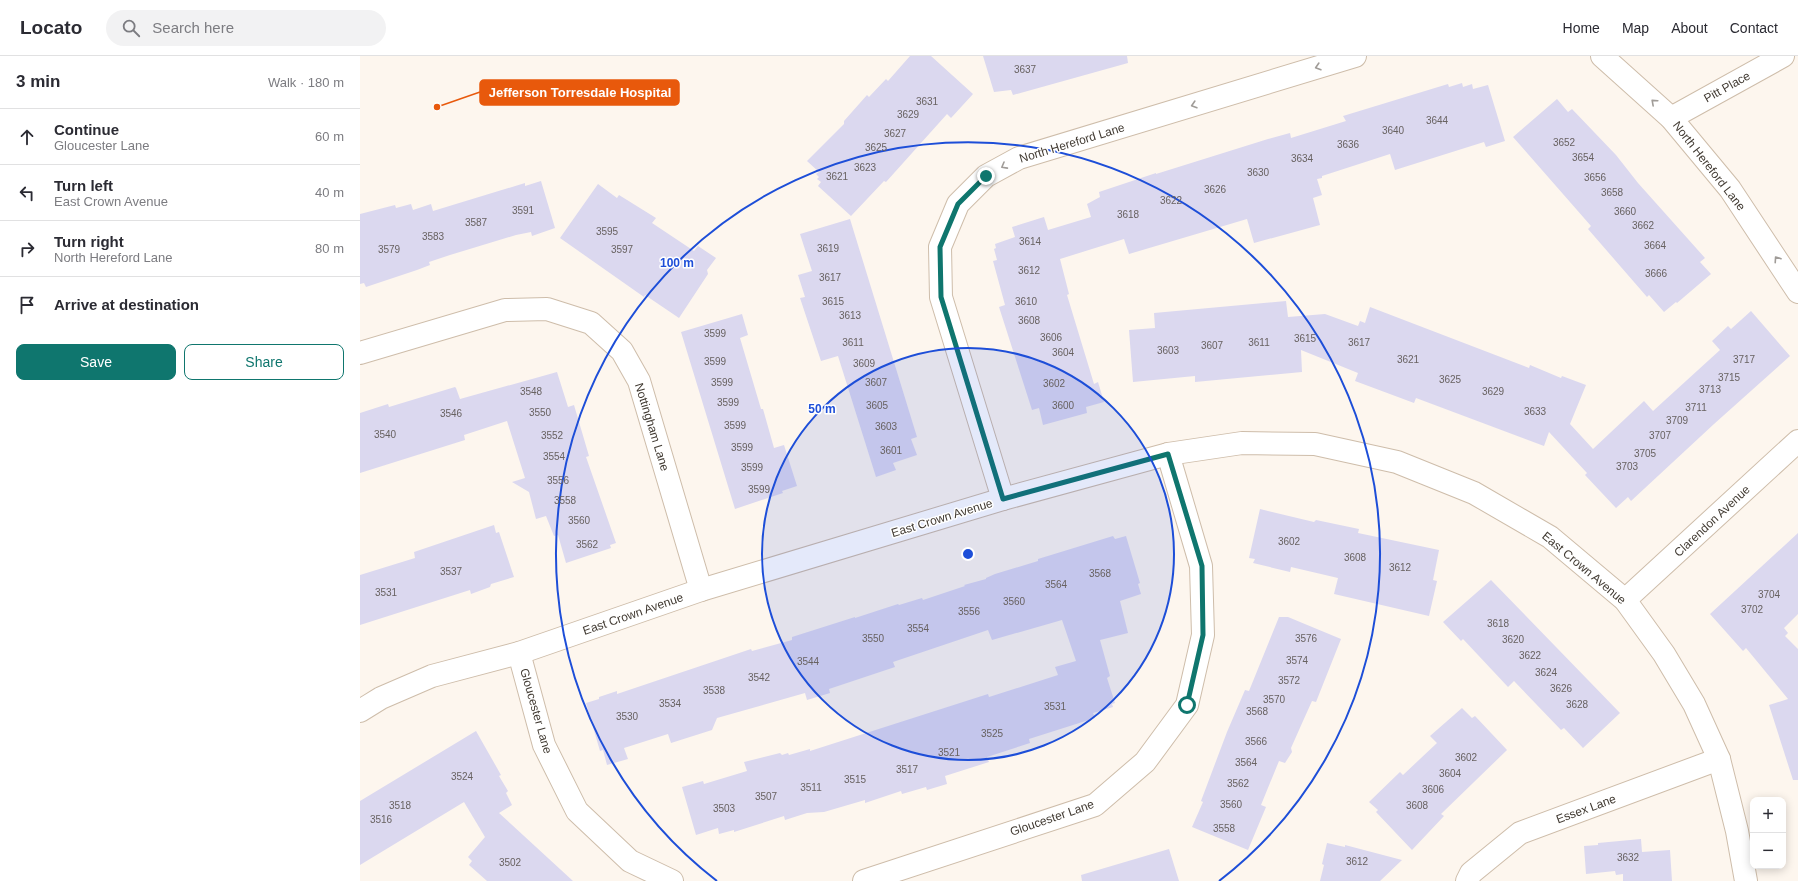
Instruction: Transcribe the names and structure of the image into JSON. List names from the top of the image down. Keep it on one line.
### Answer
{"streets":{"street":["Pitt Place","North Hereford Lane","Nottingham Lane","East Crown Avenue","Clarendon Avenue","Gloucester Lane","Essex Lane"]},"crossings":[["Pitt Place","North Hereford Lane"],["North Hereford Lane","East Crown Avenue"],["Nottingham Lane","East Crown Avenue"],["East Crown Avenue","Clarendon Avenue"],["East Crown Avenue","Gloucester Lane"],["East Crown Avenue","Essex Lane"]],"places":["Jefferson Torresdale Hospital"],"house_numbers":["3637","3631","3629","3644","3640","3627","3652","3636","3625","3654","3634","3623","3630","3621","3656","3626","3658","3622","3591","3660","3618","3587","3662","3595","3583","3614","3664","3619","3579","3597","3612","3666","3617","3615","3610","3613","3608","3599","3606","3615","3611","3611","3617","3607","3603","3604","3621","3717","3599","3609","3715","3625","3599","3607","3602","3713","3548","3629","3599","3605","3600","3711","3633","3550","3546","3709","3599","3603","3540","3552","3707","3599","3601","3705","3554","3703","3599","3556","3599","3558","3560","3602","3562","3608","3612","3537","3568","3564","3531","3704","3560","3702","3556","3618","3554","3550","3576","3620","3622","3574","3544","3624","3542","3572","3626","3538","3570","3534","3628","3531","3568","3530","3525","3566","3521","3602","3564","3517","3604","3524","3515","3562","3511","3606","3507","3560","3518","3608","3503","3516","3558","3632","3612","3502"],"page":{"header":"Locato","search":"Search here","nav":["Home","Map","About","Contact"],"heading":["3 min","Walk · 180 m"],"list":[["Continue","Gloucester Lane","60 m"],["Turn left","East Crown Avenue","40 m"],["Turn right","North Hereford Lane","80 m"],"Arrive at destination"],"buttons":["Save","Share"],"map_buttons":["+","−"]},"rings":["100 m","50 m"]}
